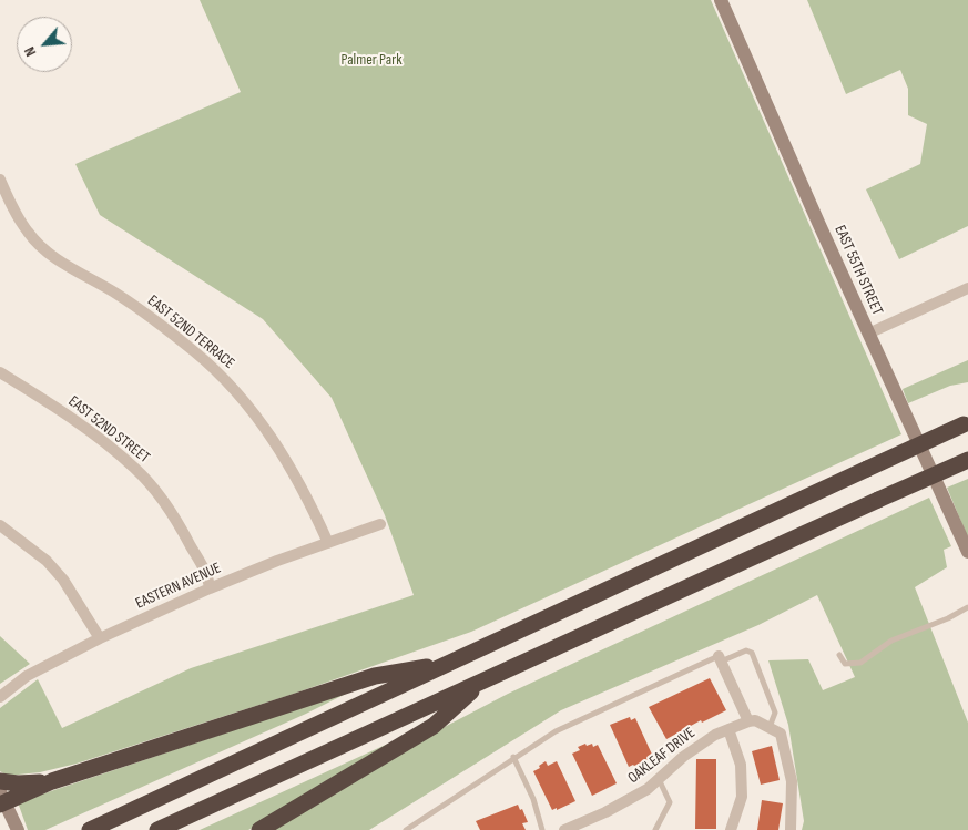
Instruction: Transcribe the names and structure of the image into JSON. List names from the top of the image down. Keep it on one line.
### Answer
{"streets":{"street":["EAST 55TH STREET","EAST 52ND TERRACE","EAST 52ND STREET","EASTERN AVENUE","OAKLEAF DRIVE"]},"crossings":[["EAST 52ND TERRACE","EASTERN AVENUE"],["EAST 52ND STREET","EASTERN AVENUE"]],"parks":["Palmer Park"],"north":"bottom left"}
